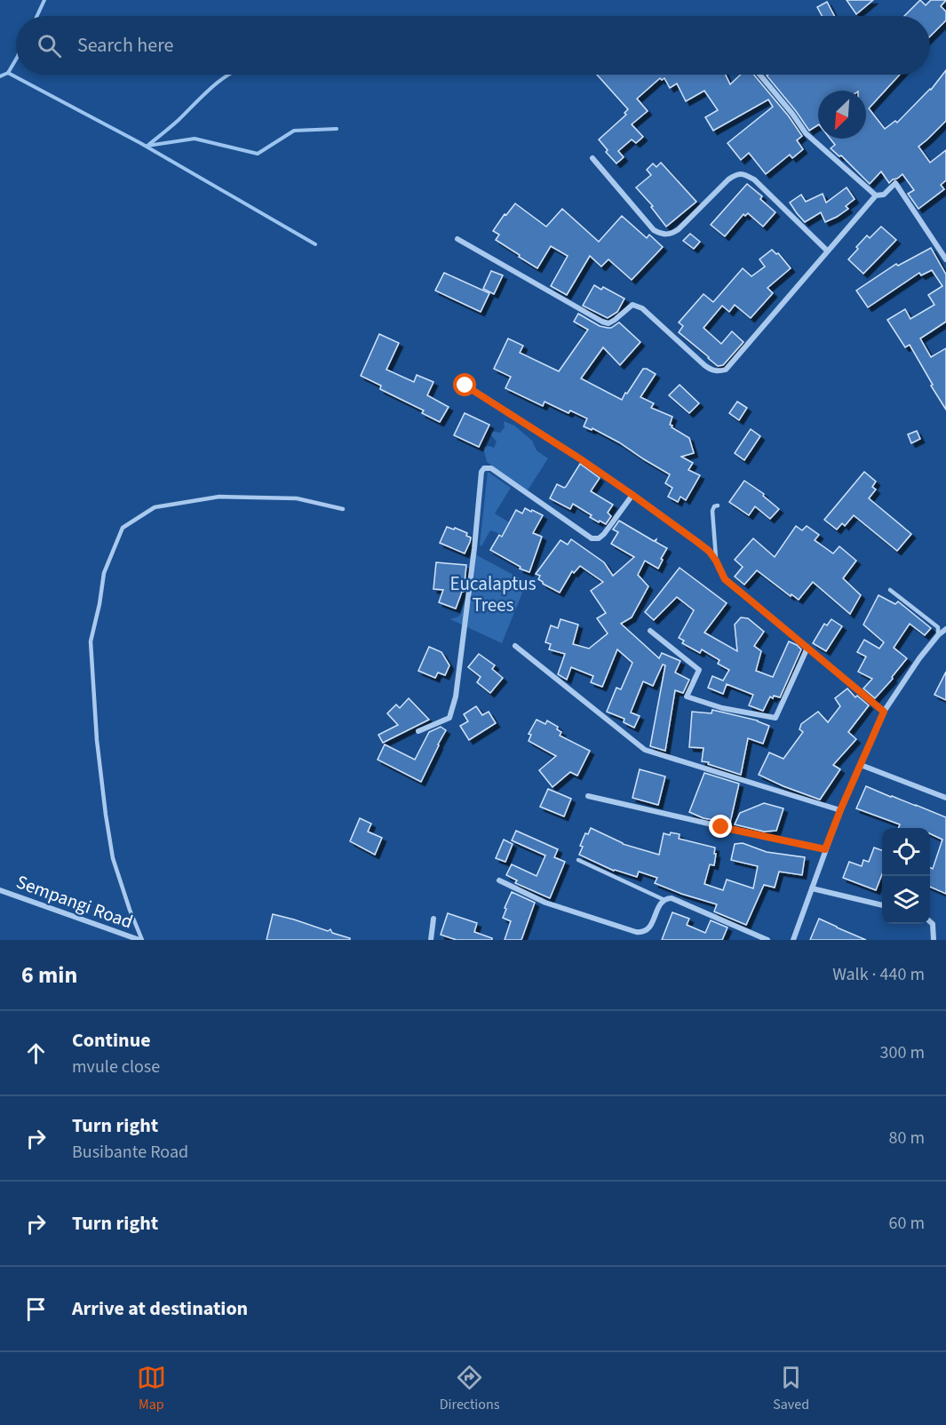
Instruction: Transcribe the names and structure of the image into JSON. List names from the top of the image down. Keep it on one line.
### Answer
{"streets":{"street":["Sempangi Road"]},"parks":["Eucalaptus Trees"],"north":"bottom left","page":{"search":"Search here","heading":["6 min","Walk · 440 m"],"list":[["Continue","mvule close","300 m"],["Turn right","Busibante Road","80 m"],["Turn right","60 m"],"Arrive at destination"],"nav":["Map","Directions","Saved"]}}
